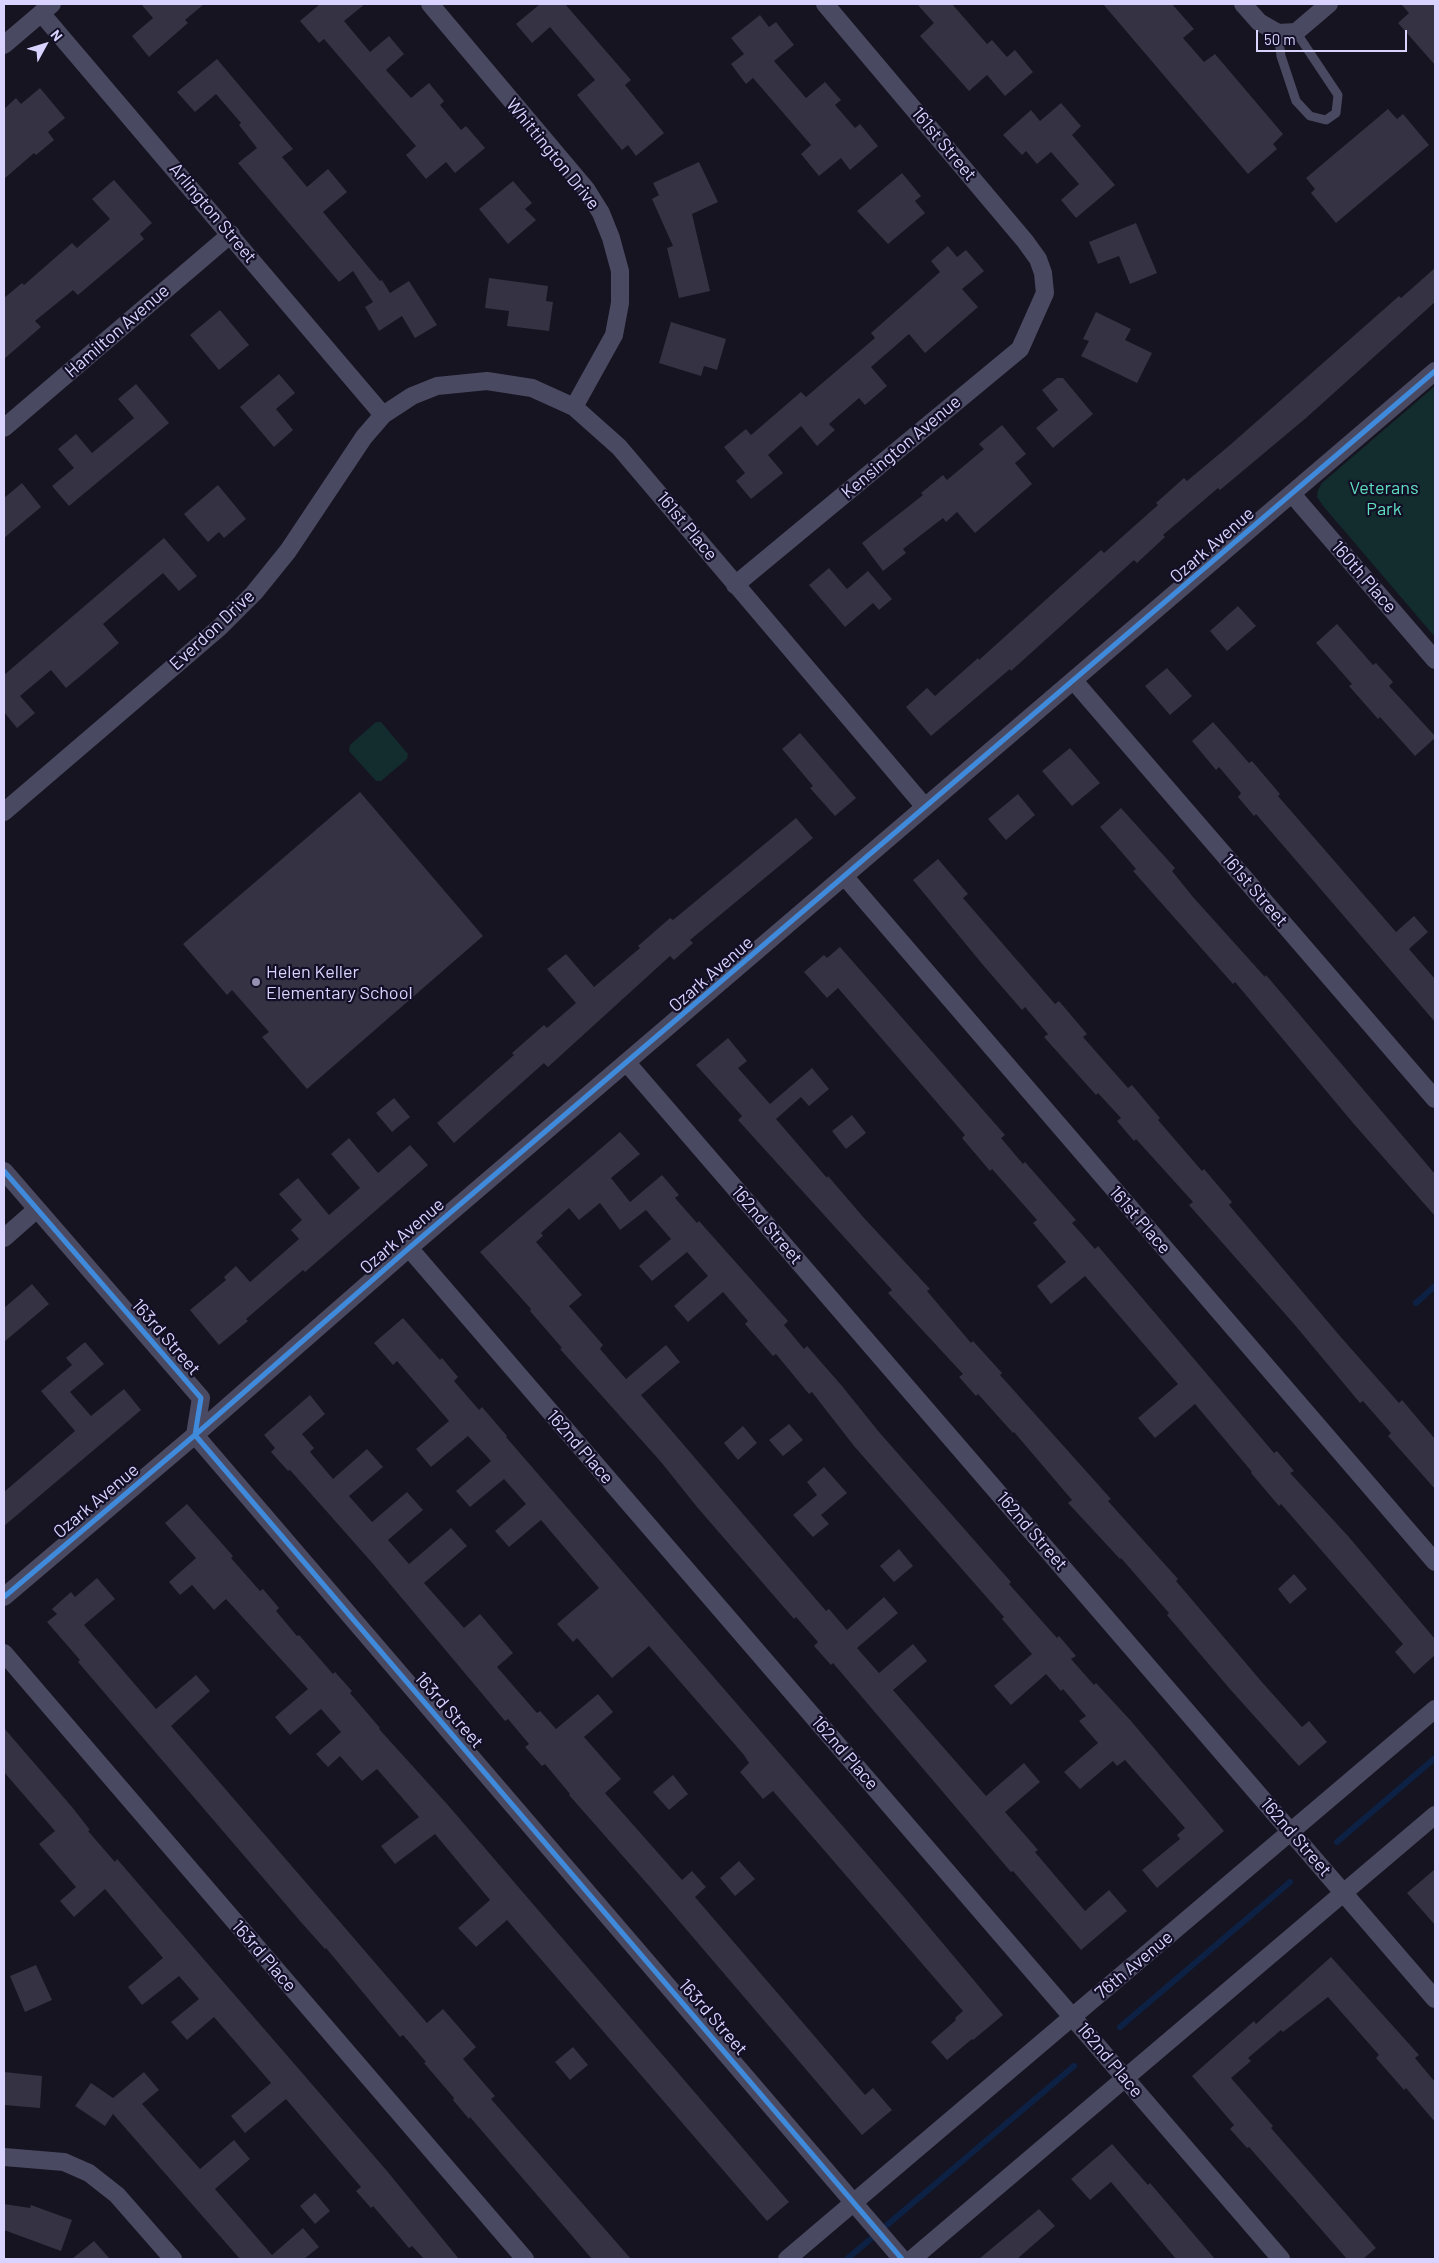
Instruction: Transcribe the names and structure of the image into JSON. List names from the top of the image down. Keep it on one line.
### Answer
{"streets":{"street":["161st Street","Whittington Drive","Arlington Street","Hamilton Avenue","Kensington Avenue","161st Place","Ozark Avenue","160th Place","Everdon Drive","162nd Street","163rd Street","162nd Place","163rd Place","76th Avenue"]},"crossings":[["161st Street","Kensington Avenue"],["161st Street","Ozark Avenue"],["Whittington Drive","161st Place"],["Arlington Street","Hamilton Avenue"],["Arlington Street","161st Place"],["Arlington Street","Everdon Drive"],["Kensington Avenue","161st Place"],["161st Place","Ozark Avenue"],["161st Place","Everdon Drive"],["Ozark Avenue","160th Place"],["Ozark Avenue","162nd Street"],["Ozark Avenue","163rd Street"],["Ozark Avenue","162nd Place"],["162nd Street","76th Avenue"],["163rd Street","76th Avenue"],["162nd Place","76th Avenue"]],"parks":["Veterans Park"],"places":["Helen Keller Elementary School"],"scale_bar":"50 m","north":"top right"}
